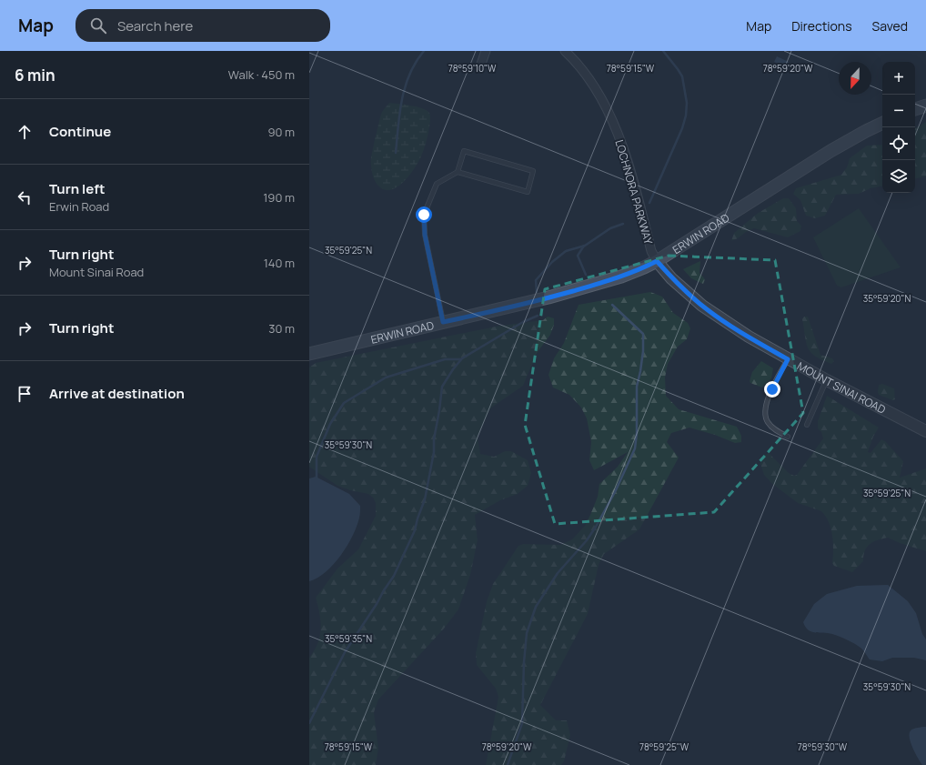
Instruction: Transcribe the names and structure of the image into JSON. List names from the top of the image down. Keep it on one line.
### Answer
{"streets":{"main road":["ERWIN ROAD"],"street":["LOCHNORA PARKWAY","MOUNT SINAI ROAD"]},"crossings":[["LOCHNORA PARKWAY","ERWIN ROAD"],["LOCHNORA PARKWAY","MOUNT SINAI ROAD"],["ERWIN ROAD","MOUNT SINAI ROAD"]],"north":"bottom","page":{"header":"Map","search":"Search here","nav":["Map","Directions","Saved"],"heading":["6 min","Walk · 450 m"],"map_buttons":["+","−"],"list":[["Continue","90 m"],["Turn left","Erwin Road","190 m"],["Turn right","Mount Sinai Road","140 m"],["Turn right","30 m"],"Arrive at destination"]},"coordinates":["78°59'10\"W","78°59'15\"W","78°59'20\"W","35°59'25\"N","35°59'20\"N","35°59'30\"N","35°59'35\"N","78°59'25\"W","78°59'30\"W"]}
